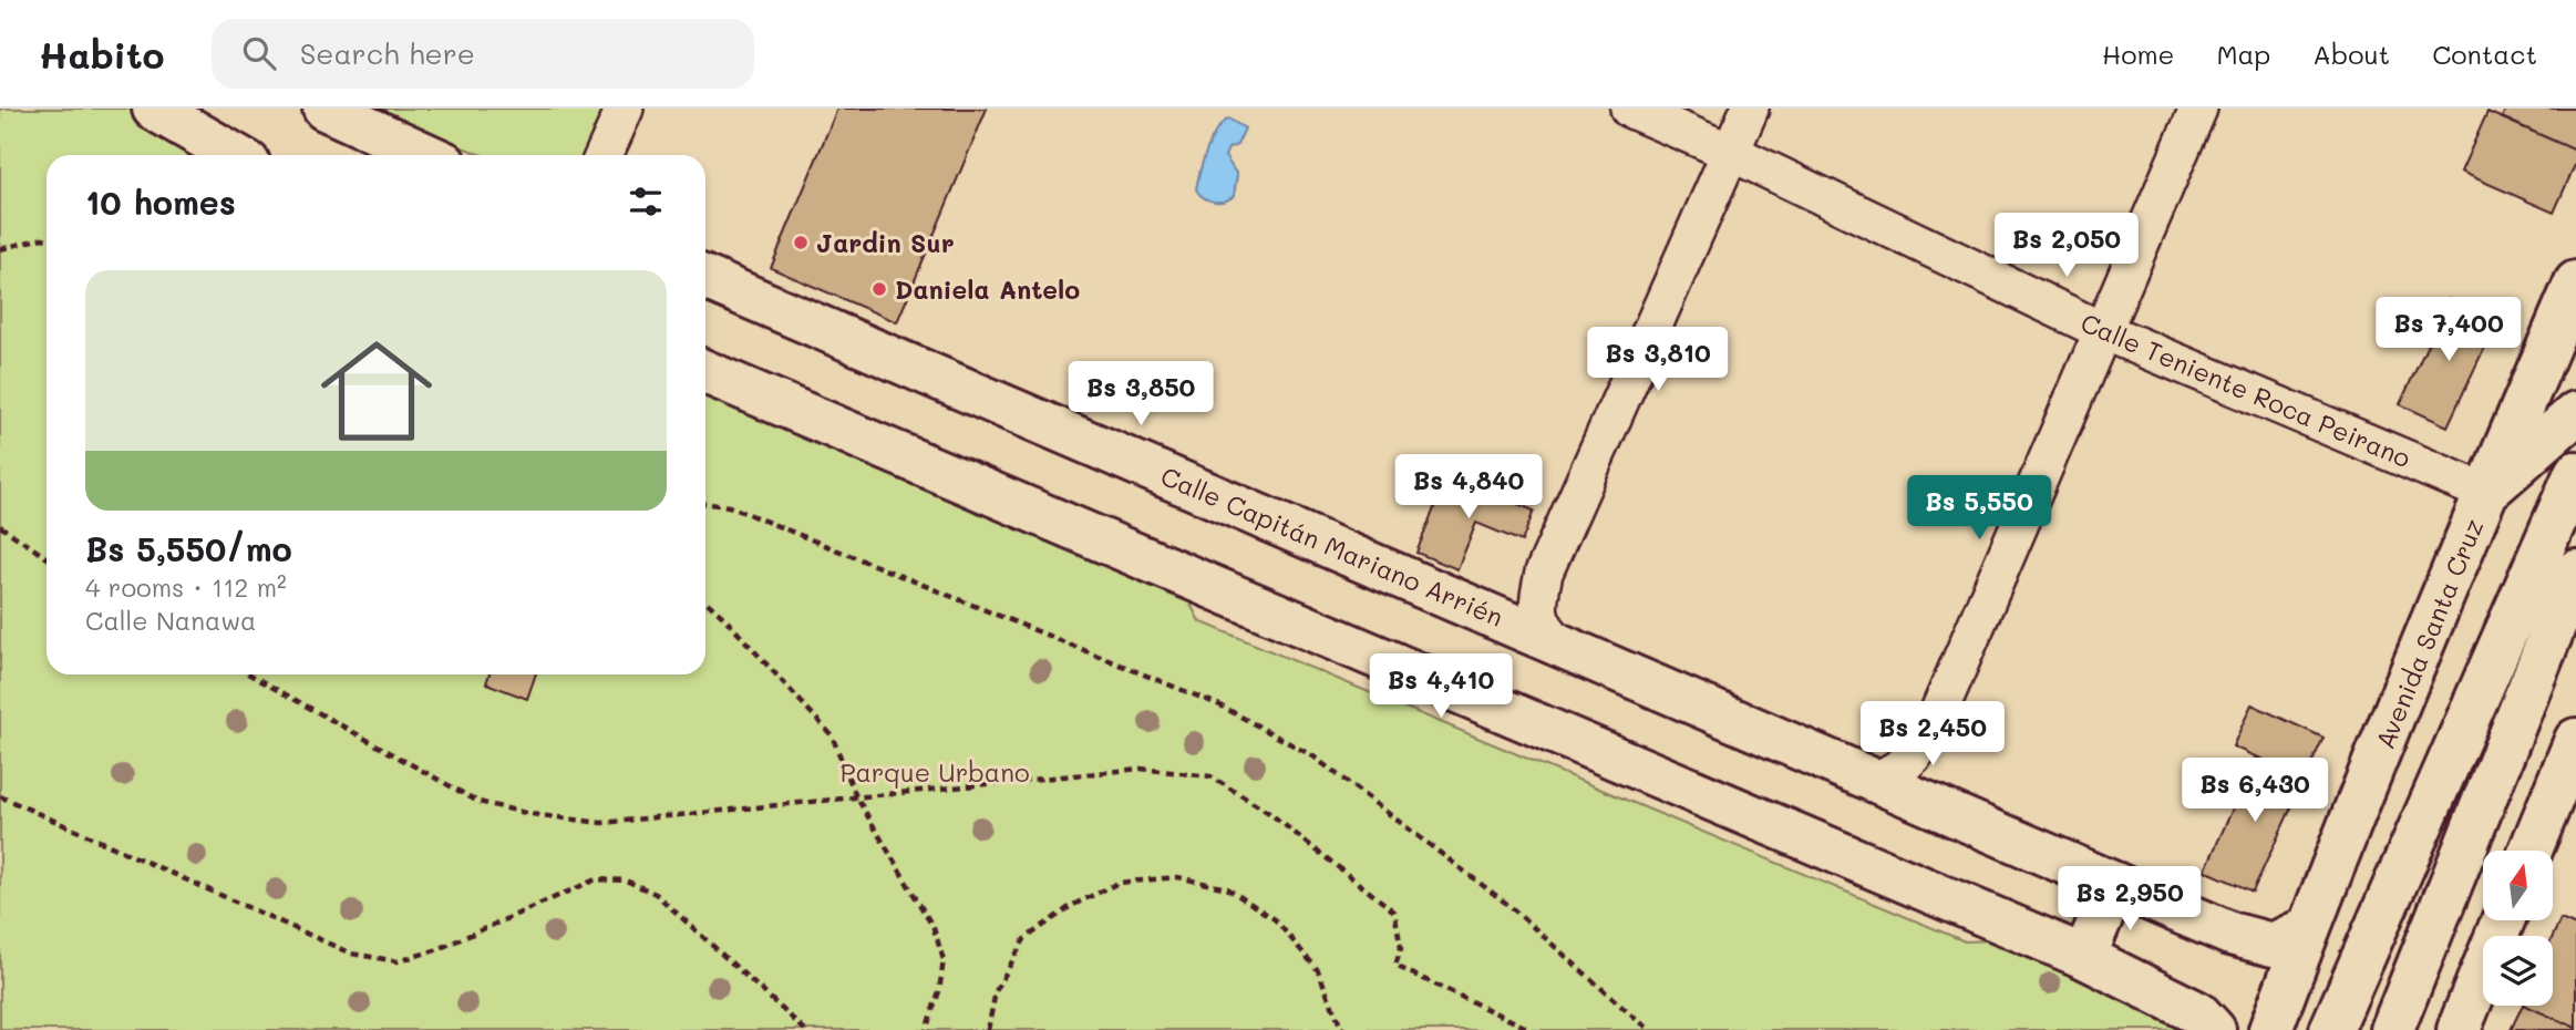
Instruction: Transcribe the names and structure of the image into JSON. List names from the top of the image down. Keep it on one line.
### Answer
{"streets":{"street":["Calle Teniente Roca Peirano","Calle Capitán Mariano Arrién","Avenida Santa Cruz"]},"crossings":[["Calle Teniente Roca Peirano","Avenida Santa Cruz"],["Calle Capitán Mariano Arrién","Avenida Santa Cruz"]],"parks":["Parque Urbano"],"places":["Jardin Sur","Daniela Antelo"],"north":"top","page":{"header":"Habito","search":"Search here","nav":["Home","Map","About","Contact"],"heading":"10 homes","price":["Bs 2,050","Bs 7,400","Bs 3,810","Bs 3,850","Bs 4,840","Bs 5,550","Bs 4,410","Bs 2,450","Bs 6,430","Bs 2,950"],"list":[{"name":"Bs 5,550/mo","note":"4 rooms · 112 m² · Calle Nanawa"}]}}
